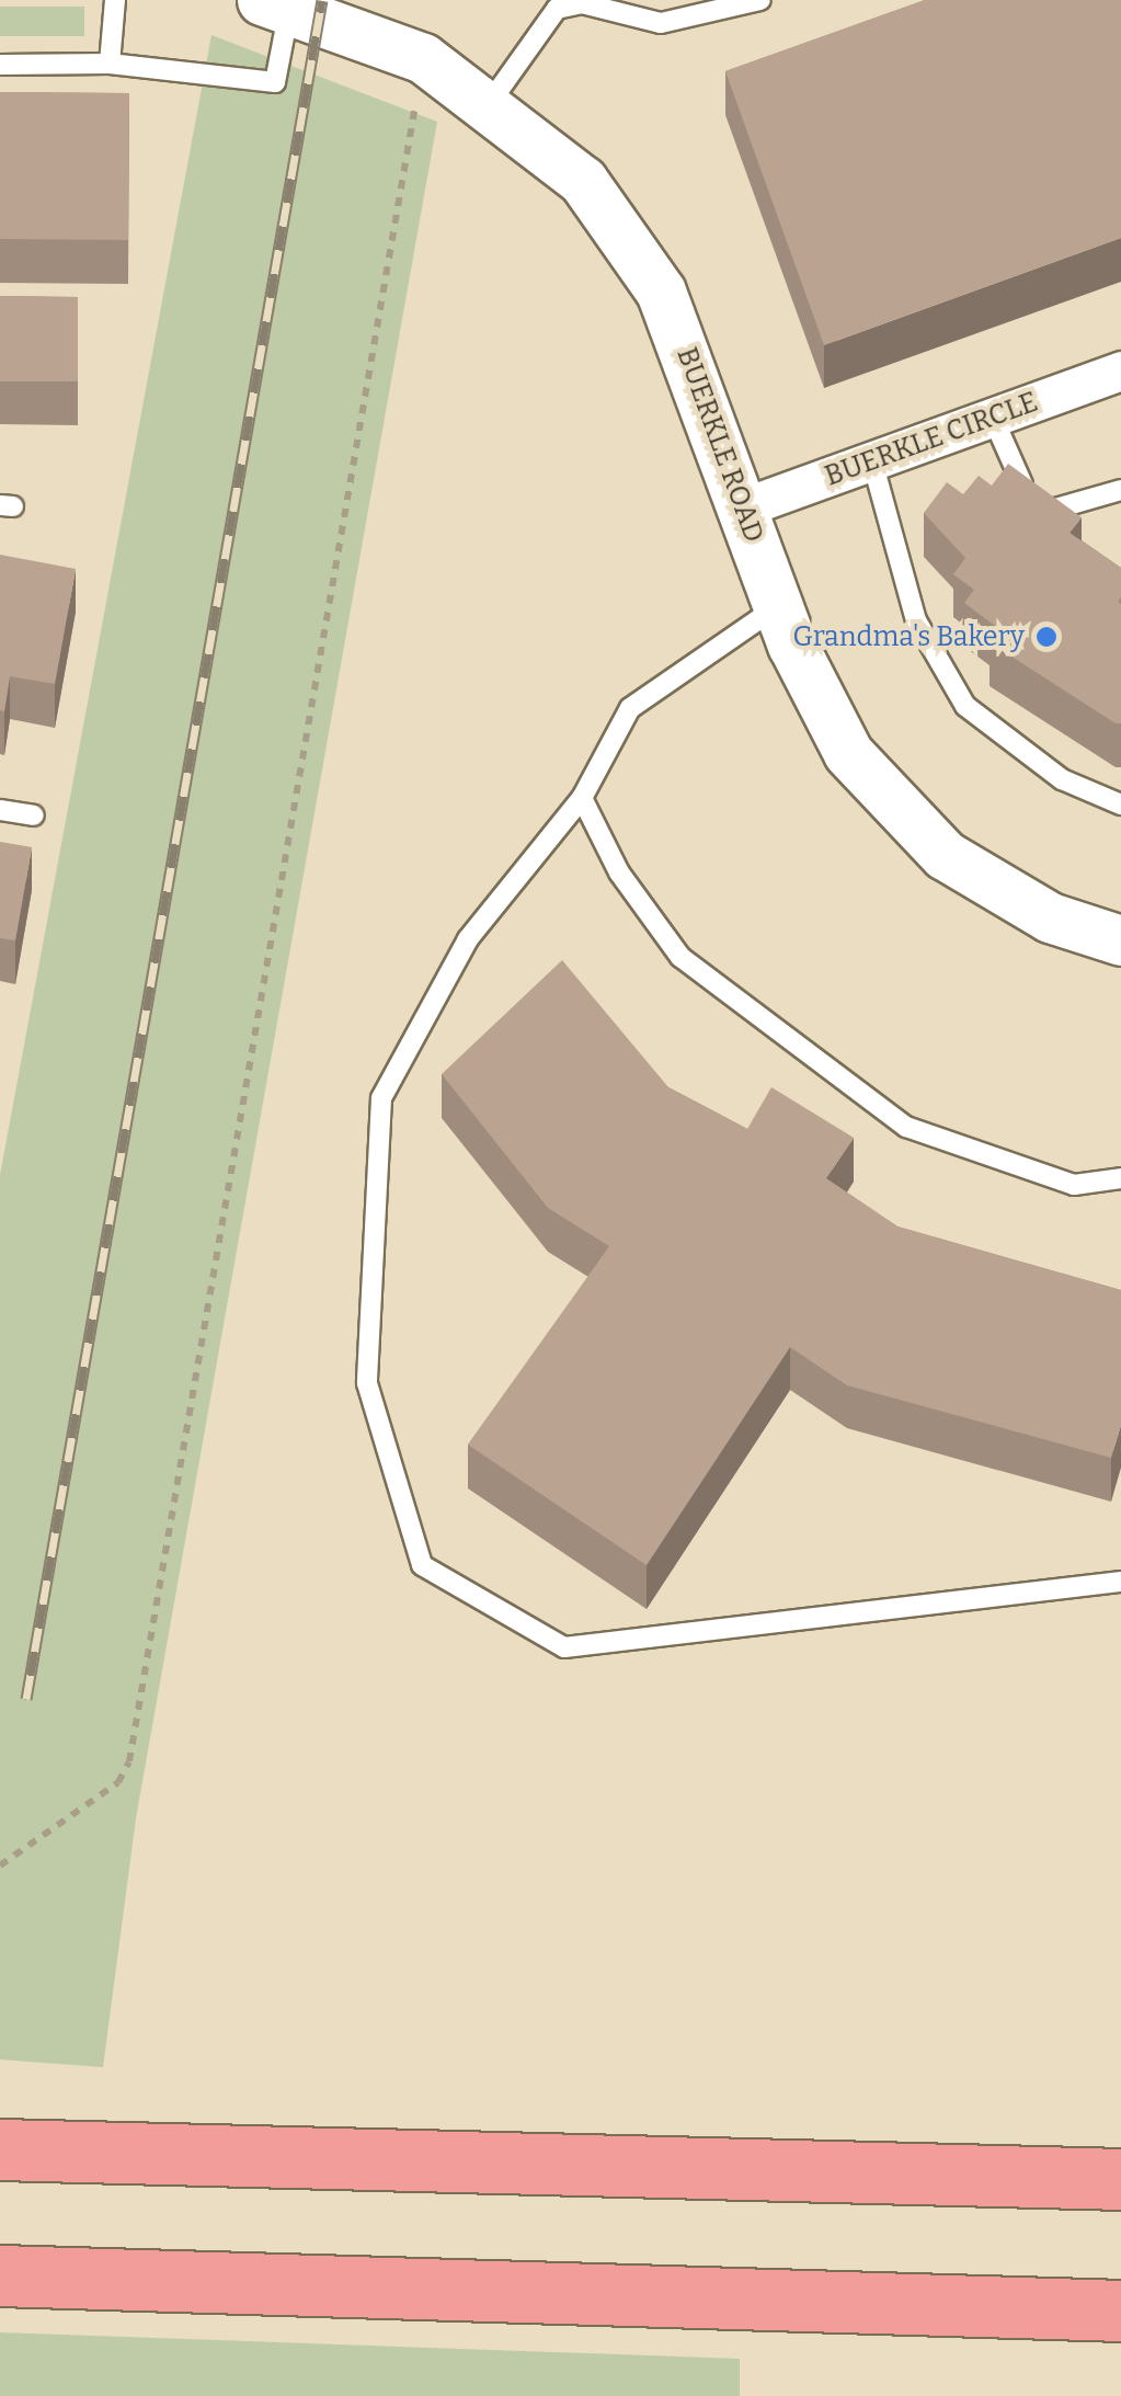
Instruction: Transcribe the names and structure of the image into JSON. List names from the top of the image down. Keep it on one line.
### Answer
{"streets":{"street":["BUERKLE CIRCLE","BUERKLE ROAD"]},"crossings":[["BUERKLE CIRCLE","BUERKLE ROAD"]],"places":["Grandma's Bakery"]}
